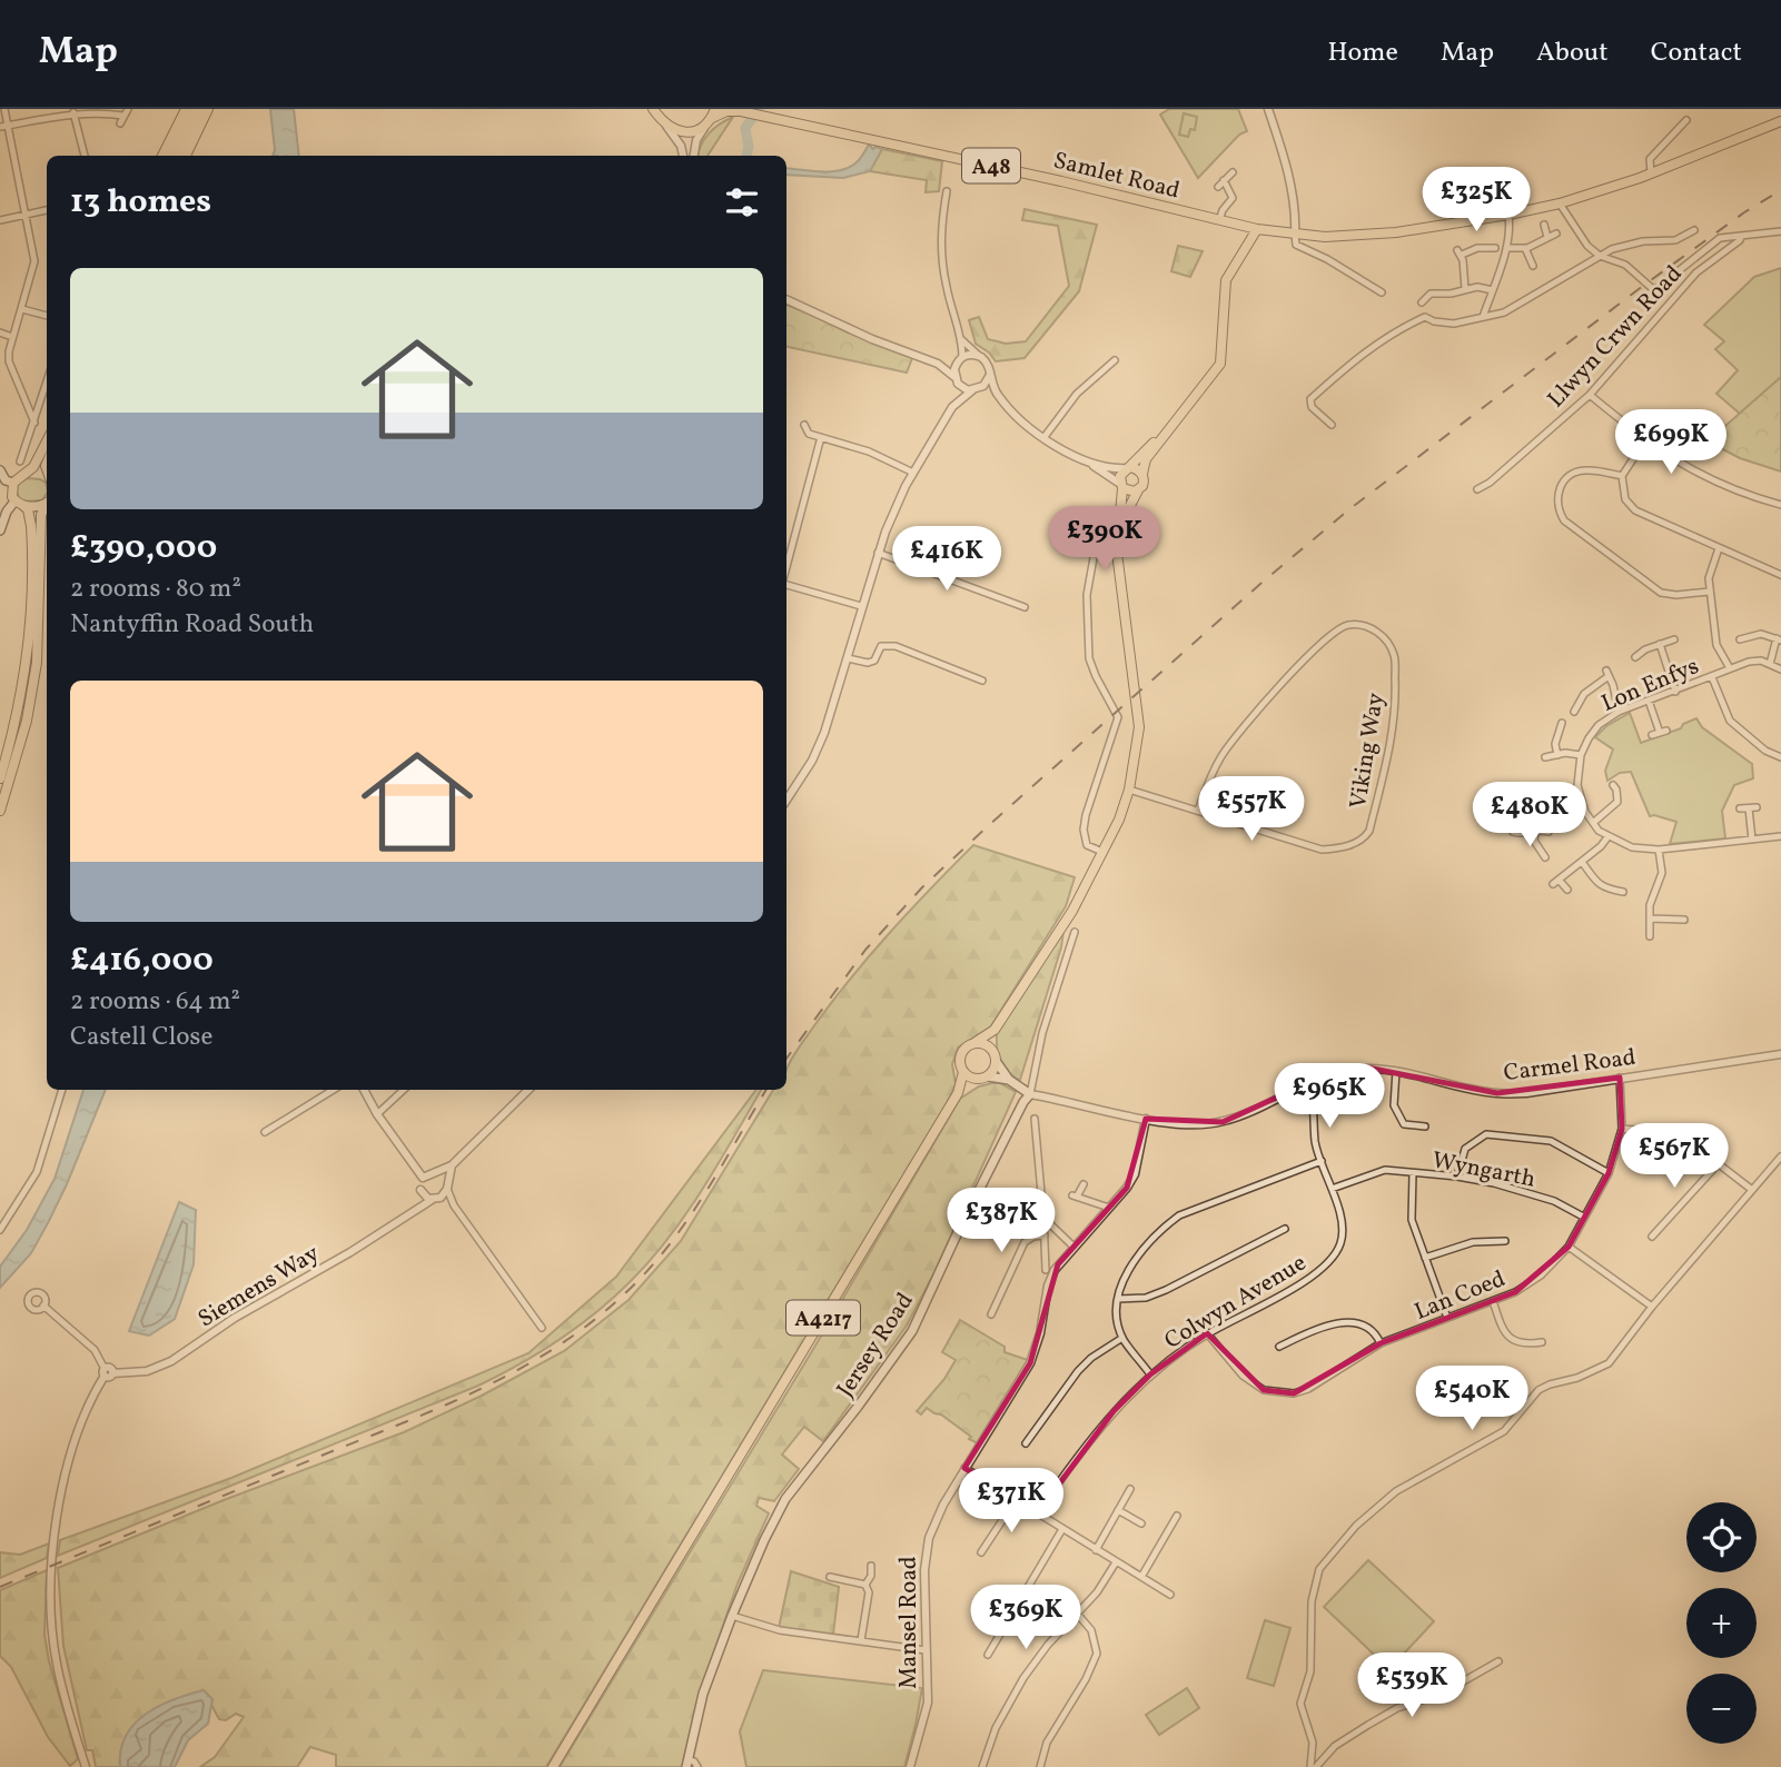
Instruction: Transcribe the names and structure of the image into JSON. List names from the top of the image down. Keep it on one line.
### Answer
{"streets":{"main road":["A48","Samlet Road","Carmel Road","A4217","Jersey Road"],"street":["Llwyn Crwn Road","Lon Enfys","Viking Way","Wyngarth","Siemens Way","Lan Coed","Colwyn Avenue","Mansel Road"]},"crossings":[["A48","Samlet Road"],["Carmel Road","Lan Coed"],["Carmel Road","Colwyn Avenue"],["Carmel Road","A4217"],["Carmel Road","Jersey Road"],["Carmel Road","Mansel Road"],["Wyngarth","Lan Coed"],["Wyngarth","Colwyn Avenue"],["Lan Coed","Colwyn Avenue"]],"page":{"header":"Map","nav":["Home","Map","About","Contact"],"heading":"13 homes","price":["£325K","£699K","£390K","£416K","£557K","£480K","£965K","£567K","£387K","£540K","£371K","£369K","£539K"],"list":[{"name":"£390,000","note":"2 rooms · 80 m² · Nantyffin Road South"},{"name":"£416,000","note":"2 rooms · 64 m² · Castell Close"}],"map_buttons":["+","−"]}}
